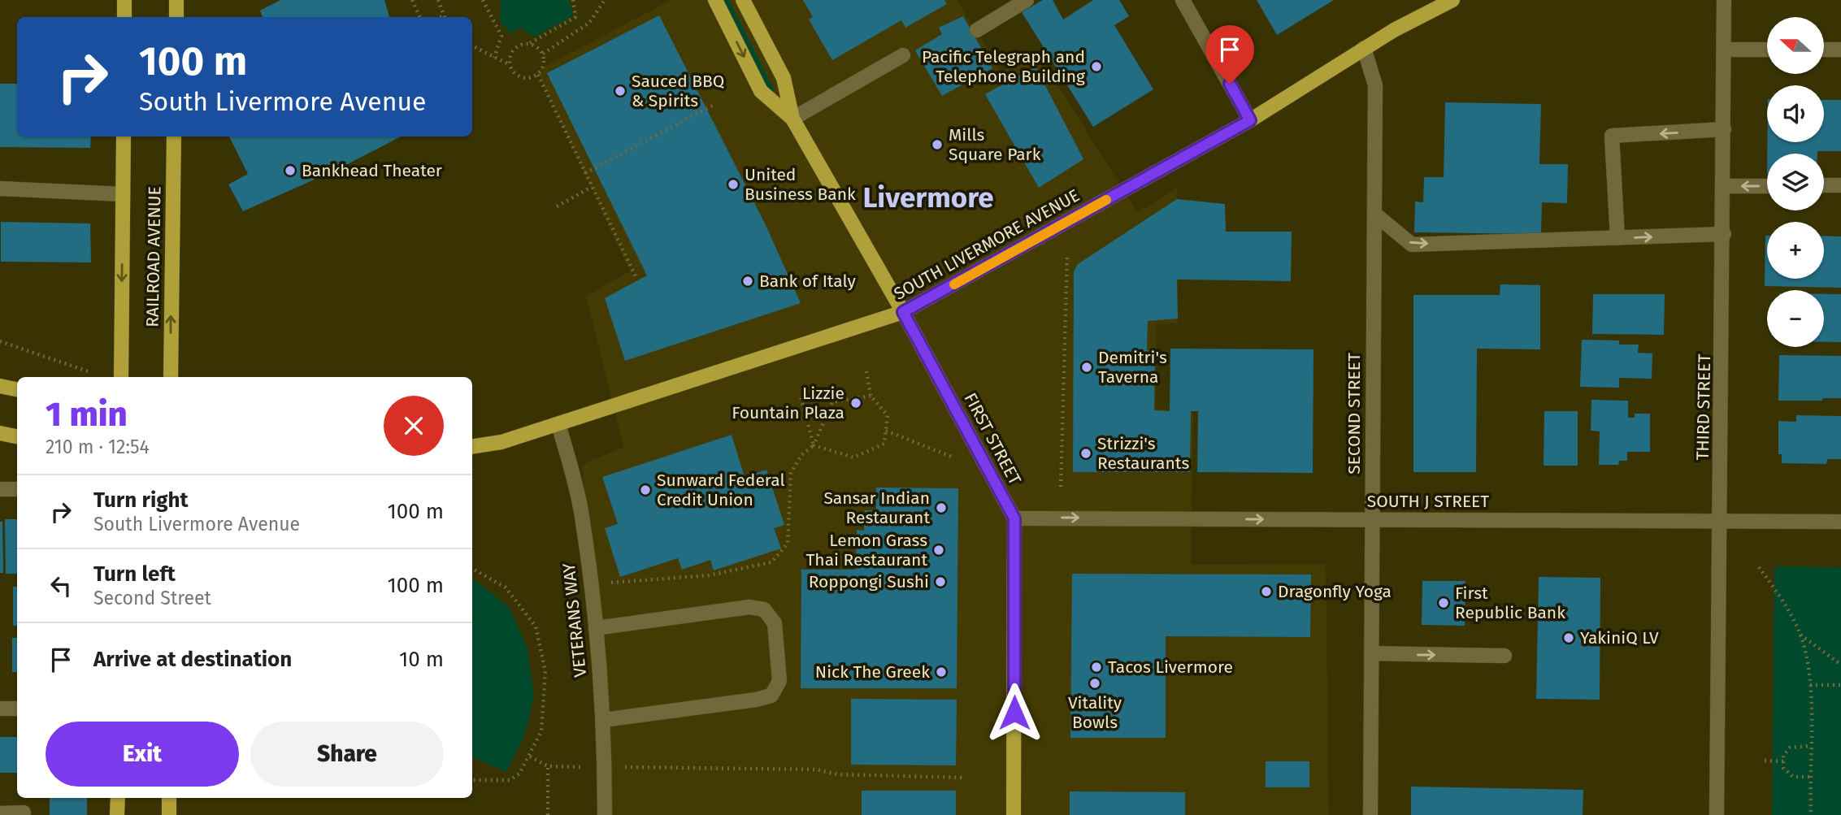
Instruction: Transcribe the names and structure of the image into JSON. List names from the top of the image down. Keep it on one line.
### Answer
{"streets":{"main road":["SOUTH LIVERMORE AVENUE","RAILROAD AVENUE","FIRST STREET"],"street":["THIRD STREET","SECOND STREET","SOUTH J STREET","VETERANS WAY"]},"crossings":[["SOUTH LIVERMORE AVENUE","SECOND STREET"],["SOUTH LIVERMORE AVENUE","FIRST STREET"],["SOUTH LIVERMORE AVENUE","VETERANS WAY"],["THIRD STREET","SOUTH J STREET"],["SECOND STREET","SOUTH J STREET"],["FIRST STREET","SOUTH J STREET"]],"one_way":["SOUTH J STREET"],"districts":["Livermore"],"places":["Pacific Telegraph and Telephone Building","Sauced BBQ & Spirits","Mills Square Park","Bankhead Theater","United Business Bank","Bank of Italy","Demitri's Taverna","Lizzie Fountain Plaza","Strizzi's Restaurants","Sunward Federal Credit Union","Sansar Indian Restaurant","Lemon Grass Thai Restaurant","Roppongi Sushi","Dragonfly Yoga","First Republic Bank","YakiniQ LV","Tacos Livermore","Nick The Greek","Vitality Bowls"],"north":"left","page":{"map_buttons":["+","−"],"turn":["100 m","South Livermore Avenue"],"heading":["1 min","210 m · 12:54"],"list":[{"name":"Turn right","note":"South Livermore Avenue","value":"100 m"},{"name":"Turn left","note":"Second Street","value":"100 m"},{"name":"Arrive at destination","value":"10 m"}],"buttons":["Exit","Share"]}}
